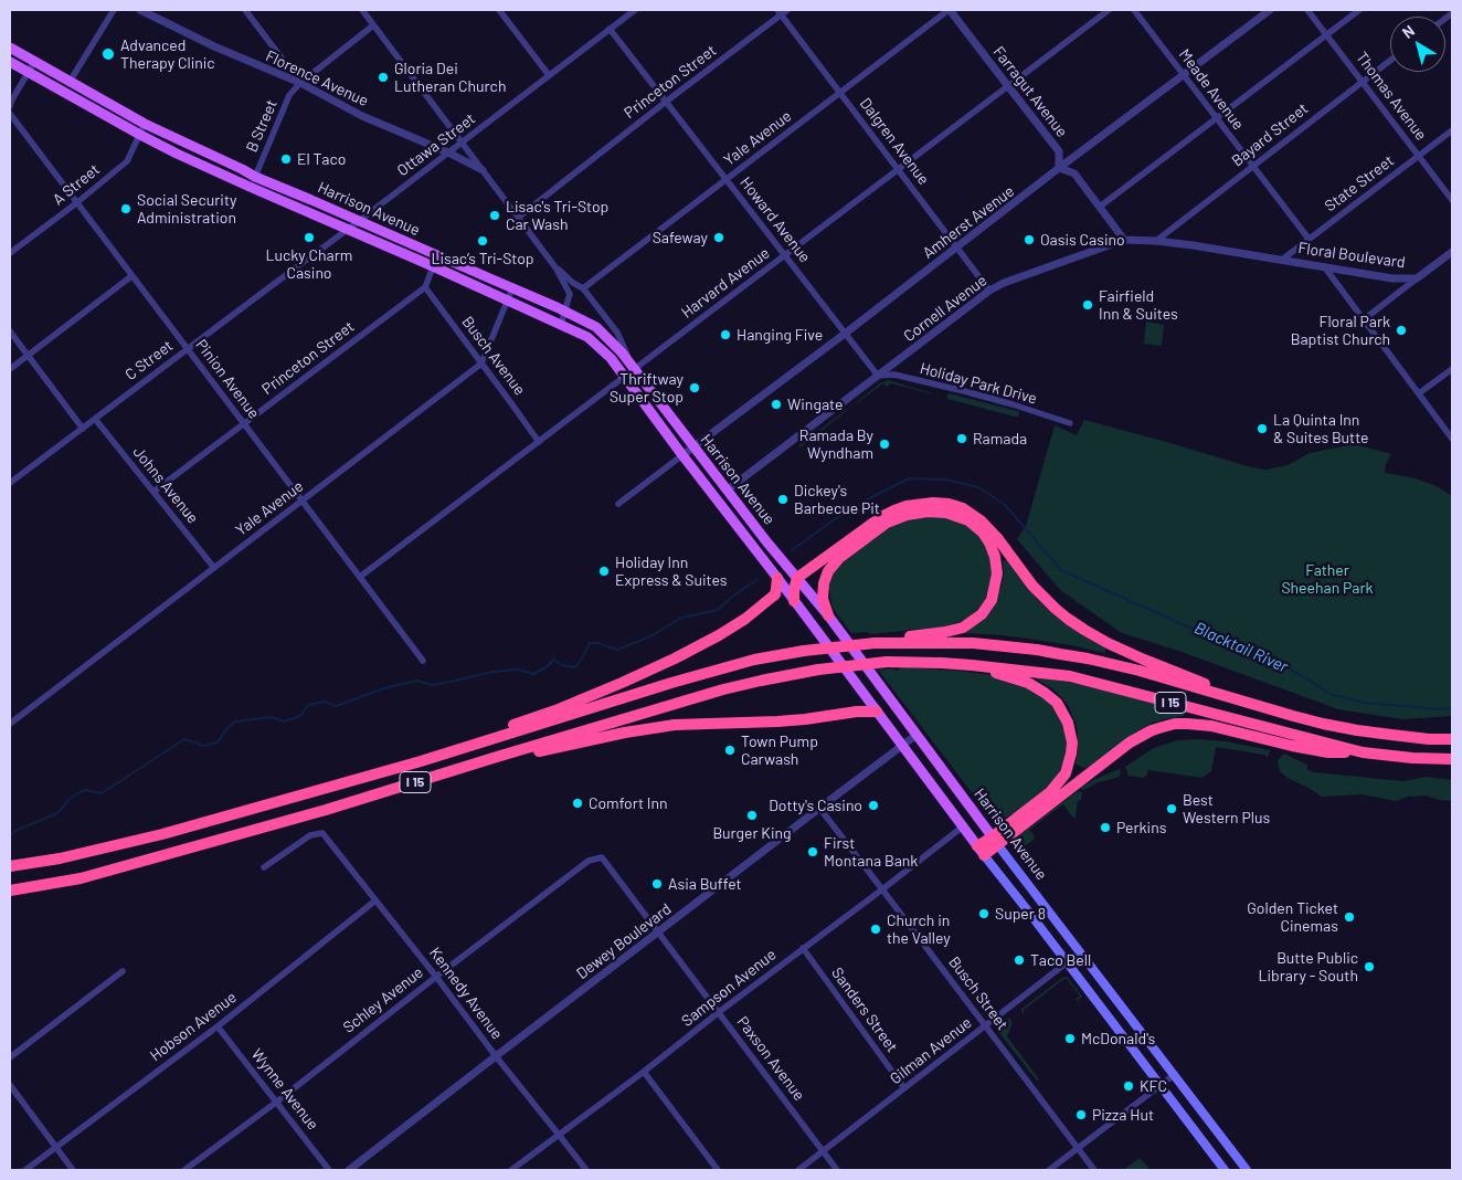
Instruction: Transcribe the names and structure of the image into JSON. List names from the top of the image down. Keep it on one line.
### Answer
{"streets":{"highway":["I 15"],"main road":["Harrison Avenue"],"street":["Florence Avenue","Princeton Street","Meade Avenue","Farragut Avenue","Thomas Avenue","B Street","Bayard Street","Yale Avenue","Dalgren Avenue","Ottawa Street","State Street","A Street","Howard Avenue","Amherst Avenue","Floral Boulevard","Harvard Avenue","Cornell Avenue","Busch Avenue","C Street","Pinion Avenue","Holiday Park Drive","Johns Avenue","Dewey Boulevard","Sampson Avenue","Kennedy Avenue","Busch Street","Schley Avenue","Sanders Street","Hobson Avenue","Gilman Avenue","Paxson Avenue","Wynne Avenue"]},"crossings":[["Florence Avenue","B Street"],["Florence Avenue","Ottawa Street"],["Princeton Street","Dalgren Avenue"],["Princeton Street","Howard Avenue"],["Princeton Street","Busch Avenue"],["Princeton Street","Pinion Avenue"],["Princeton Street","Johns Avenue"],["Meade Avenue","Bayard Street"],["Meade Avenue","State Street"],["Meade Avenue","Amherst Avenue"],["Farragut Avenue","Yale Avenue"],["Farragut Avenue","Amherst Avenue"],["Farragut Avenue","Harvard Avenue"],["Thomas Avenue","Bayard Street"],["Thomas Avenue","State Street"],["B Street","Harrison Avenue"],["Bayard Street","Cornell Avenue"],["Yale Avenue","Dalgren Avenue"],["Yale Avenue","Howard Avenue"],["Yale Avenue","Busch Avenue"],["Yale Avenue","Pinion Avenue"],["Yale Avenue","Johns Avenue"],["Dalgren Avenue","Amherst Avenue"],["Dalgren Avenue","Harvard Avenue"],["Dalgren Avenue","Cornell Avenue"],["Ottawa Street","Harrison Avenue"],["Ottawa Street","Howard Avenue"],["Ottawa Street","C Street"],["State Street","Floral Boulevard"],["State Street","Cornell Avenue"],["A Street","Harrison Avenue"],["A Street","Pinion Avenue"],["Harrison Avenue","Amherst Avenue"],["Harrison Avenue","Harvard Avenue"],["Harrison Avenue","Cornell Avenue"],["Harrison Avenue","C Street"],["Harrison Avenue","Dewey Boulevard"],["Harrison Avenue","Sampson Avenue"],["Harrison Avenue","Gilman Avenue"],["Howard Avenue","Amherst Avenue"],["Howard Avenue","Harvard Avenue"],["Howard Avenue","Cornell Avenue"],["Howard Avenue","Holiday Park Drive"],["Floral Boulevard","Cornell Avenue"],["Harvard Avenue","Busch Avenue"],["Harvard Avenue","Pinion Avenue"],["Cornell Avenue","Holiday Park Drive"],["C Street","Pinion Avenue"],["C Street","Johns Avenue"],["Dewey Boulevard","Kennedy Avenue"],["Dewey Boulevard","Busch Street"],["Dewey Boulevard","Paxson Avenue"],["Sampson Avenue","Kennedy Avenue"],["Sampson Avenue","Busch Street"],["Sampson Avenue","Sanders Street"],["Sampson Avenue","Paxson Avenue"],["Kennedy Avenue","Schley Avenue"],["Kennedy Avenue","Hobson Avenue"],["Busch Street","Gilman Avenue"],["Schley Avenue","Paxson Avenue"],["Schley Avenue","Wynne Avenue"],["Sanders Street","Gilman Avenue"],["Hobson Avenue","Wynne Avenue"],["Gilman Avenue","Paxson Avenue"]],"water":["Blacktail River"],"parks":["Father Sheehan Park"],"places":["Advanced Therapy Clinic","Gloria Dei Lutheran Church","El Taco","Social Security Administration","Lisac's Tri-Stop Car Wash","Lucky Charm Casino","Safeway","Oasis Casino","Lisac’s Tri-Stop","Fairfield Inn & Suites","Floral Park Baptist Church","Hanging Five","Thriftway Super Stop","Wingate","La Quinta Inn & Suites Butte","Ramada","Ramada By Wyndham","Dickey's Barbecue Pit","Holiday Inn Express & Suites","Town Pump Carwash","Comfort Inn","Dotty's Casino","Best Western Plus","Burger King","Perkins","First Montana Bank","Asia Buffet","Super 8","Golden Ticket Cinemas","Church in the Valley","Taco Bell","Butte Public Library - South","McDonald's","KFC","Pizza Hut"],"north":"top left"}
